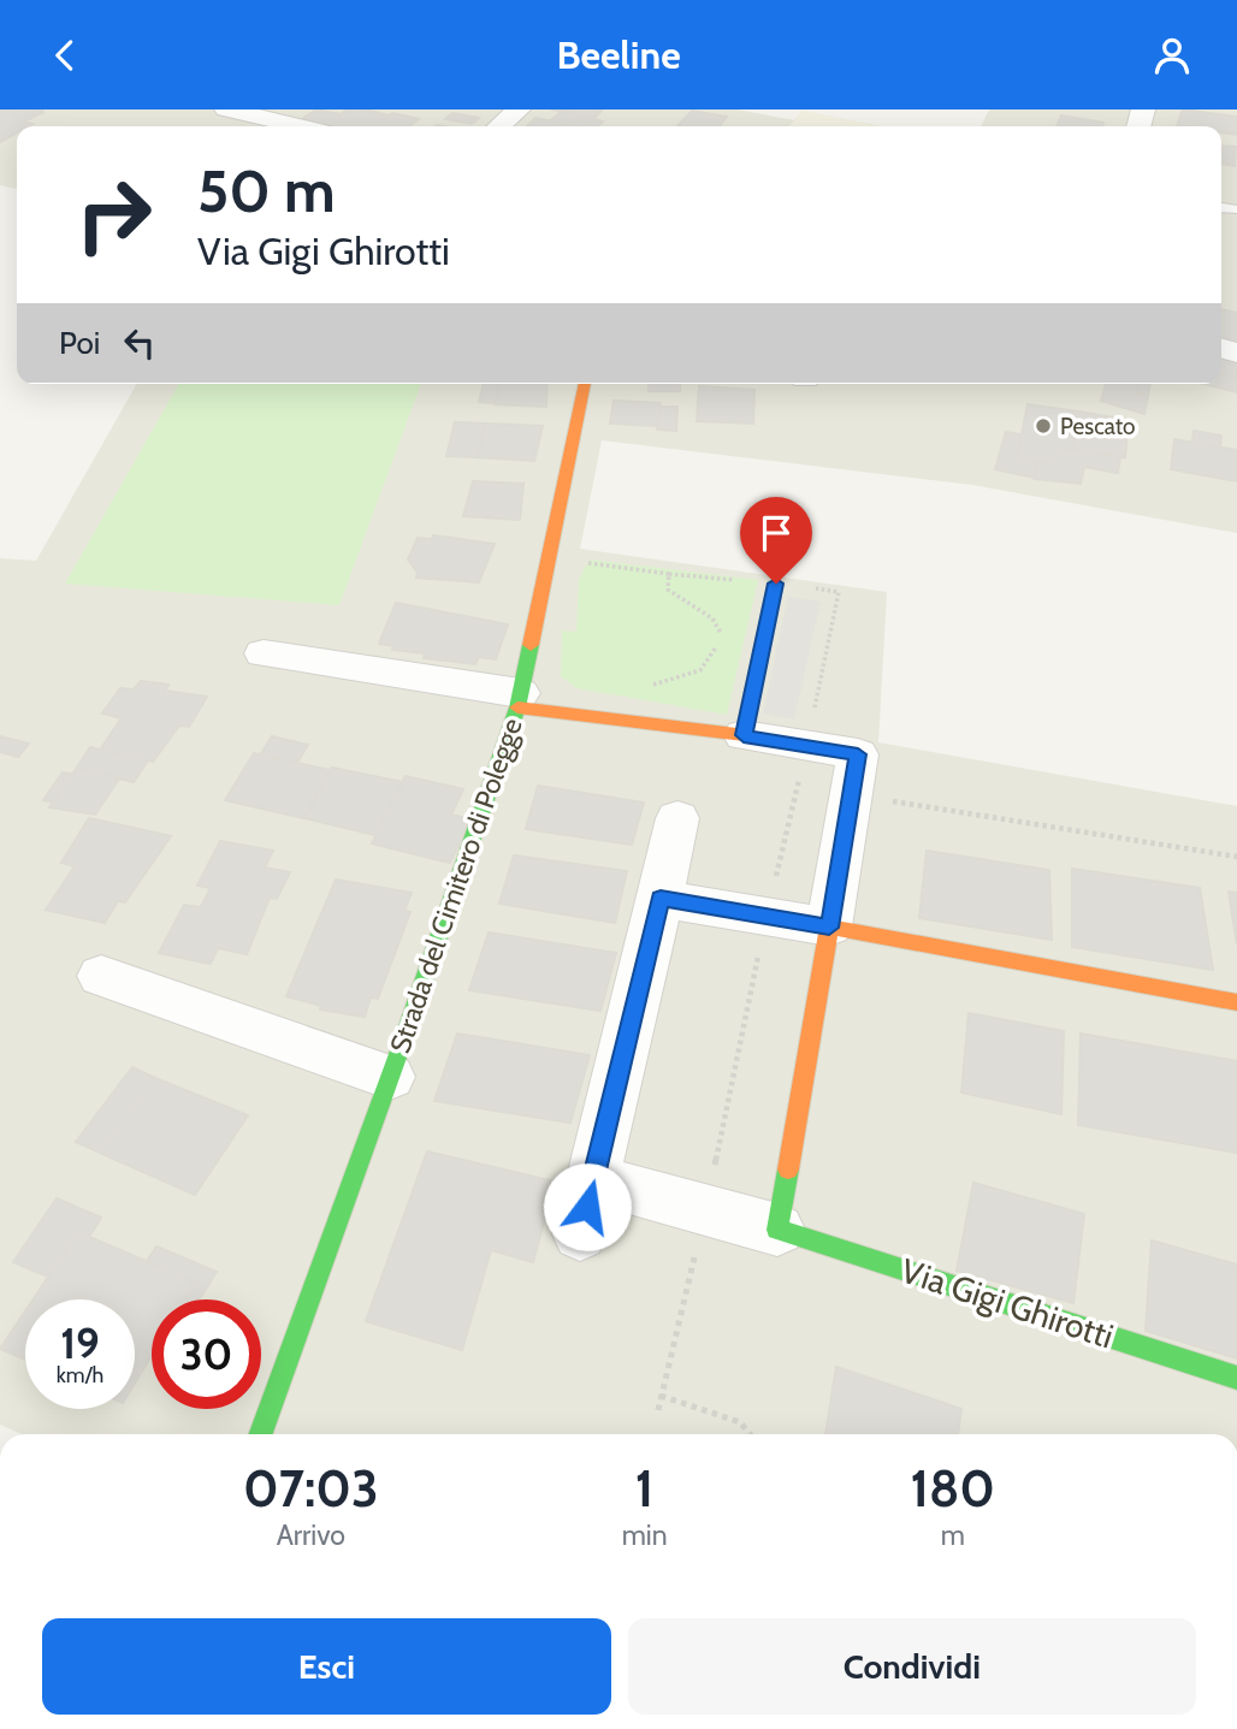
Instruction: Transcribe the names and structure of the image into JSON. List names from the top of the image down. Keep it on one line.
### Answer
{"streets":{"street":["Strada del Cimitero di Polegge","Via Gigi Ghirotti"]},"places":["Pescato"],"page":{"header":"Beeline","turn":["50 m","Via Gigi Ghirotti"],"then":"Poi","speed":"19 km/h","limit":"30","eta":["07:03","Arrivo","1","min","180","m"],"buttons":["Esci","Condividi"]}}
